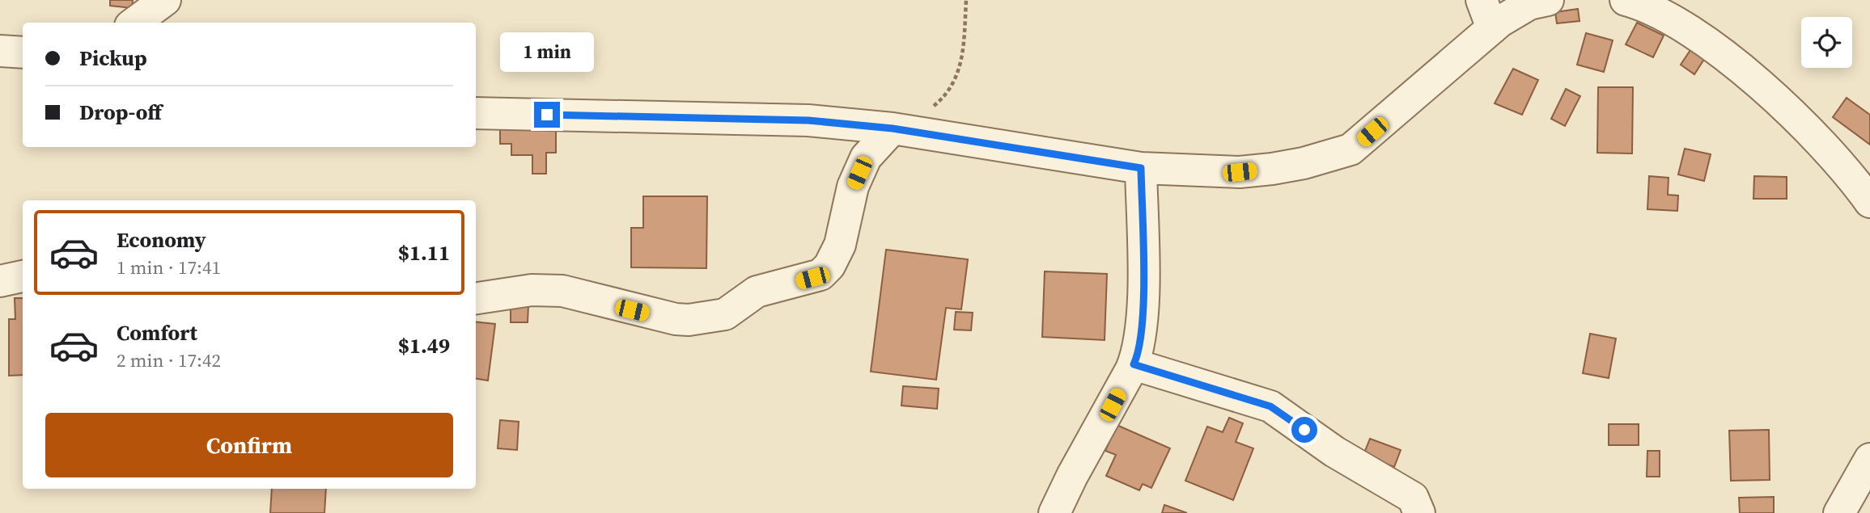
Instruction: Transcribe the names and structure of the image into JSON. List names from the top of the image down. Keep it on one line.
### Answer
{"page":{"banner":["Pickup","Drop-off"],"bubble":"1 min","list":[{"name":"Economy","note":"1 min · 17:41","value":"$1.11"},{"name":"Comfort","note":"2 min · 17:42","value":"$1.49"}],"buttons":"Confirm"}}
